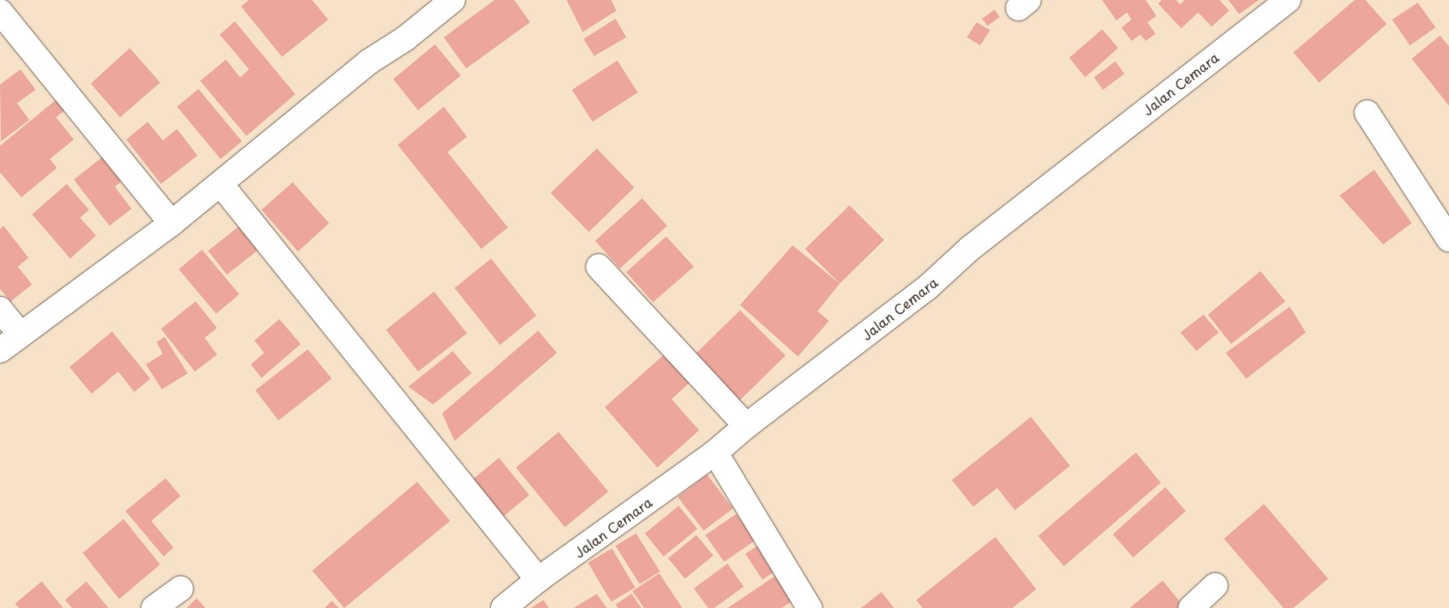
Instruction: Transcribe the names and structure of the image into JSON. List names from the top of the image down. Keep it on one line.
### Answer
{"streets":{"street":["Jalan Cemara"]}}
